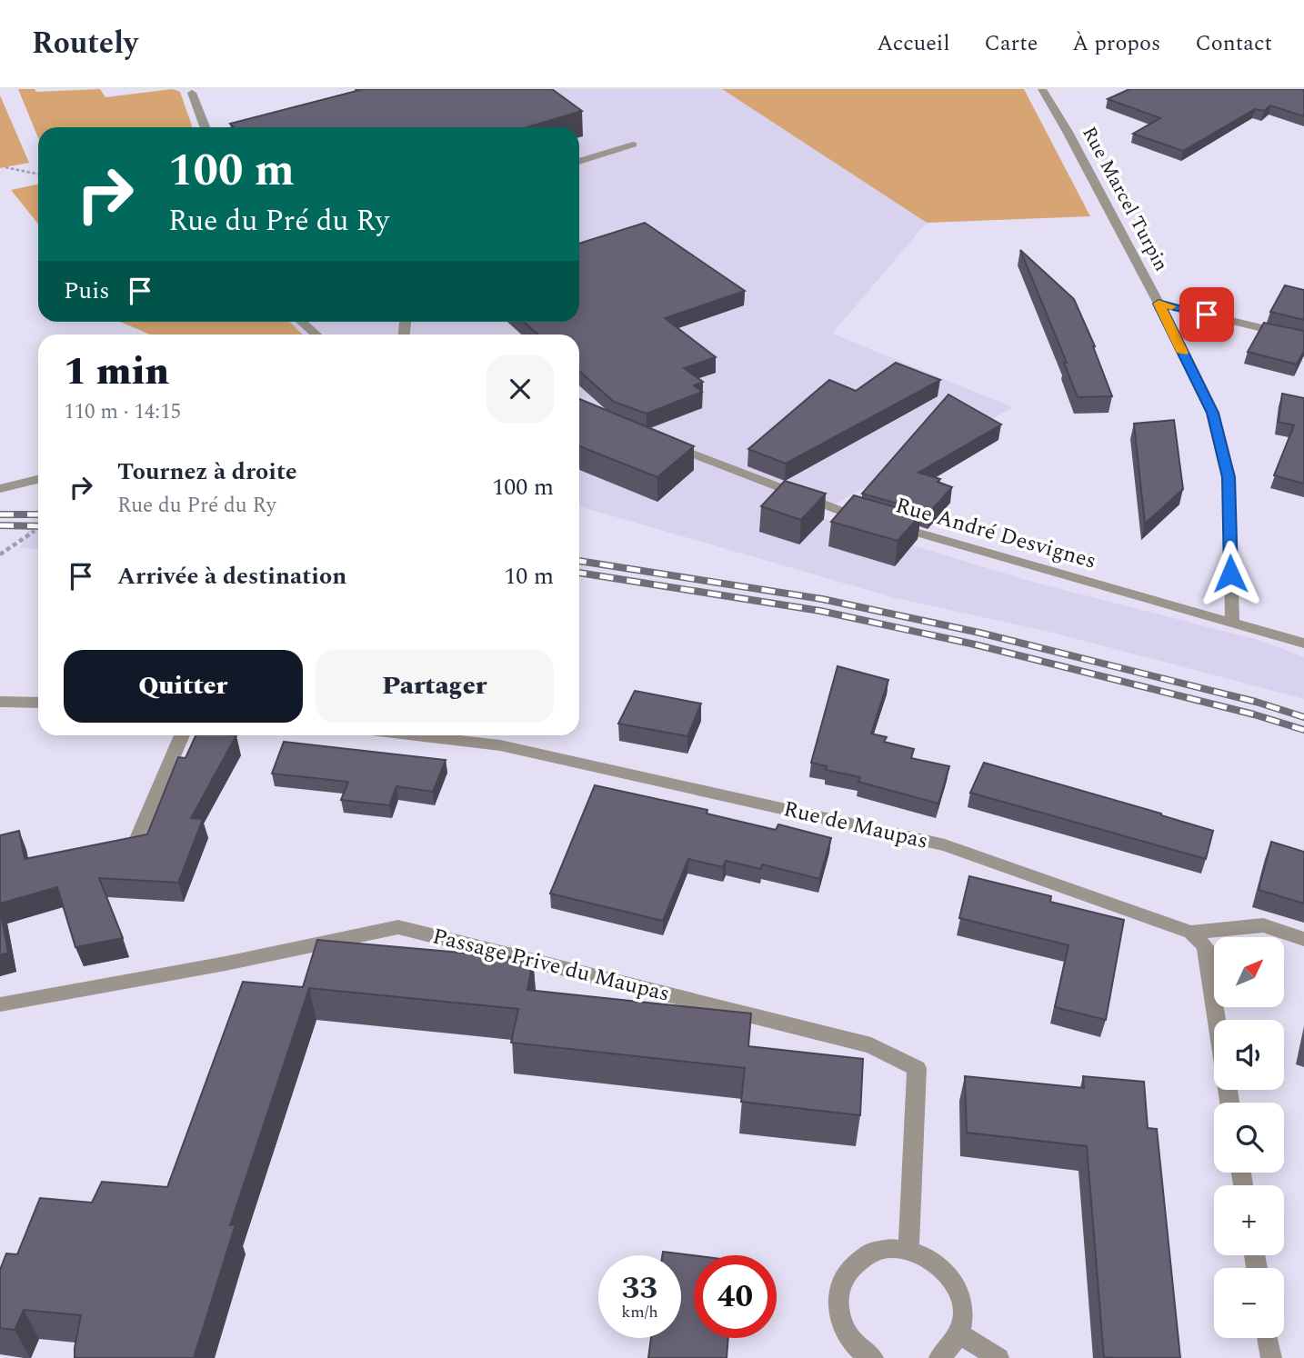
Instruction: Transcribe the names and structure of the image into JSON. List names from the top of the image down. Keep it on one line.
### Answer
{"streets":{"street":["Rue Marcel Turpin","Rue André Desvignes","Rue de Maupas","Passage Prive du Maupas"]},"crossings":[["Rue Marcel Turpin","Rue André Desvignes"]],"north":"top right","page":{"header":"Routely","nav":["Accueil","Carte","À propos","Contact"],"turn":["100 m","Rue du Pré du Ry"],"then":"Puis","heading":["1 min","110 m · 14:15"],"list":[{"name":"Tournez à droite","note":"Rue du Pré du Ry","value":"100 m"},{"name":"Arrivée à destination","value":"10 m"}],"buttons":["Quitter","Partager"],"map_buttons":["+","−"],"speed":"33 km/h","limit":"40"}}
